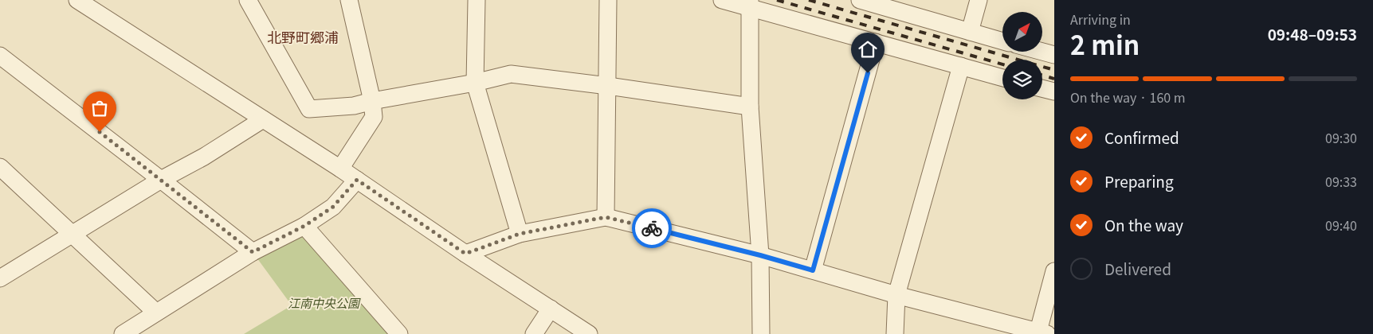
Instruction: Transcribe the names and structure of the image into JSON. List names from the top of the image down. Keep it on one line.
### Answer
{"districts":["北野町郷浦"],"parks":["江南中央公園"],"north":"top right","page":{"heading":["2 min","Arriving in","09:48–09:53"],"bar":"On the way · 160 m","list":[["Confirmed","09:30"],["Preparing","09:33"],["On the way","09:40"],"Delivered"]}}
